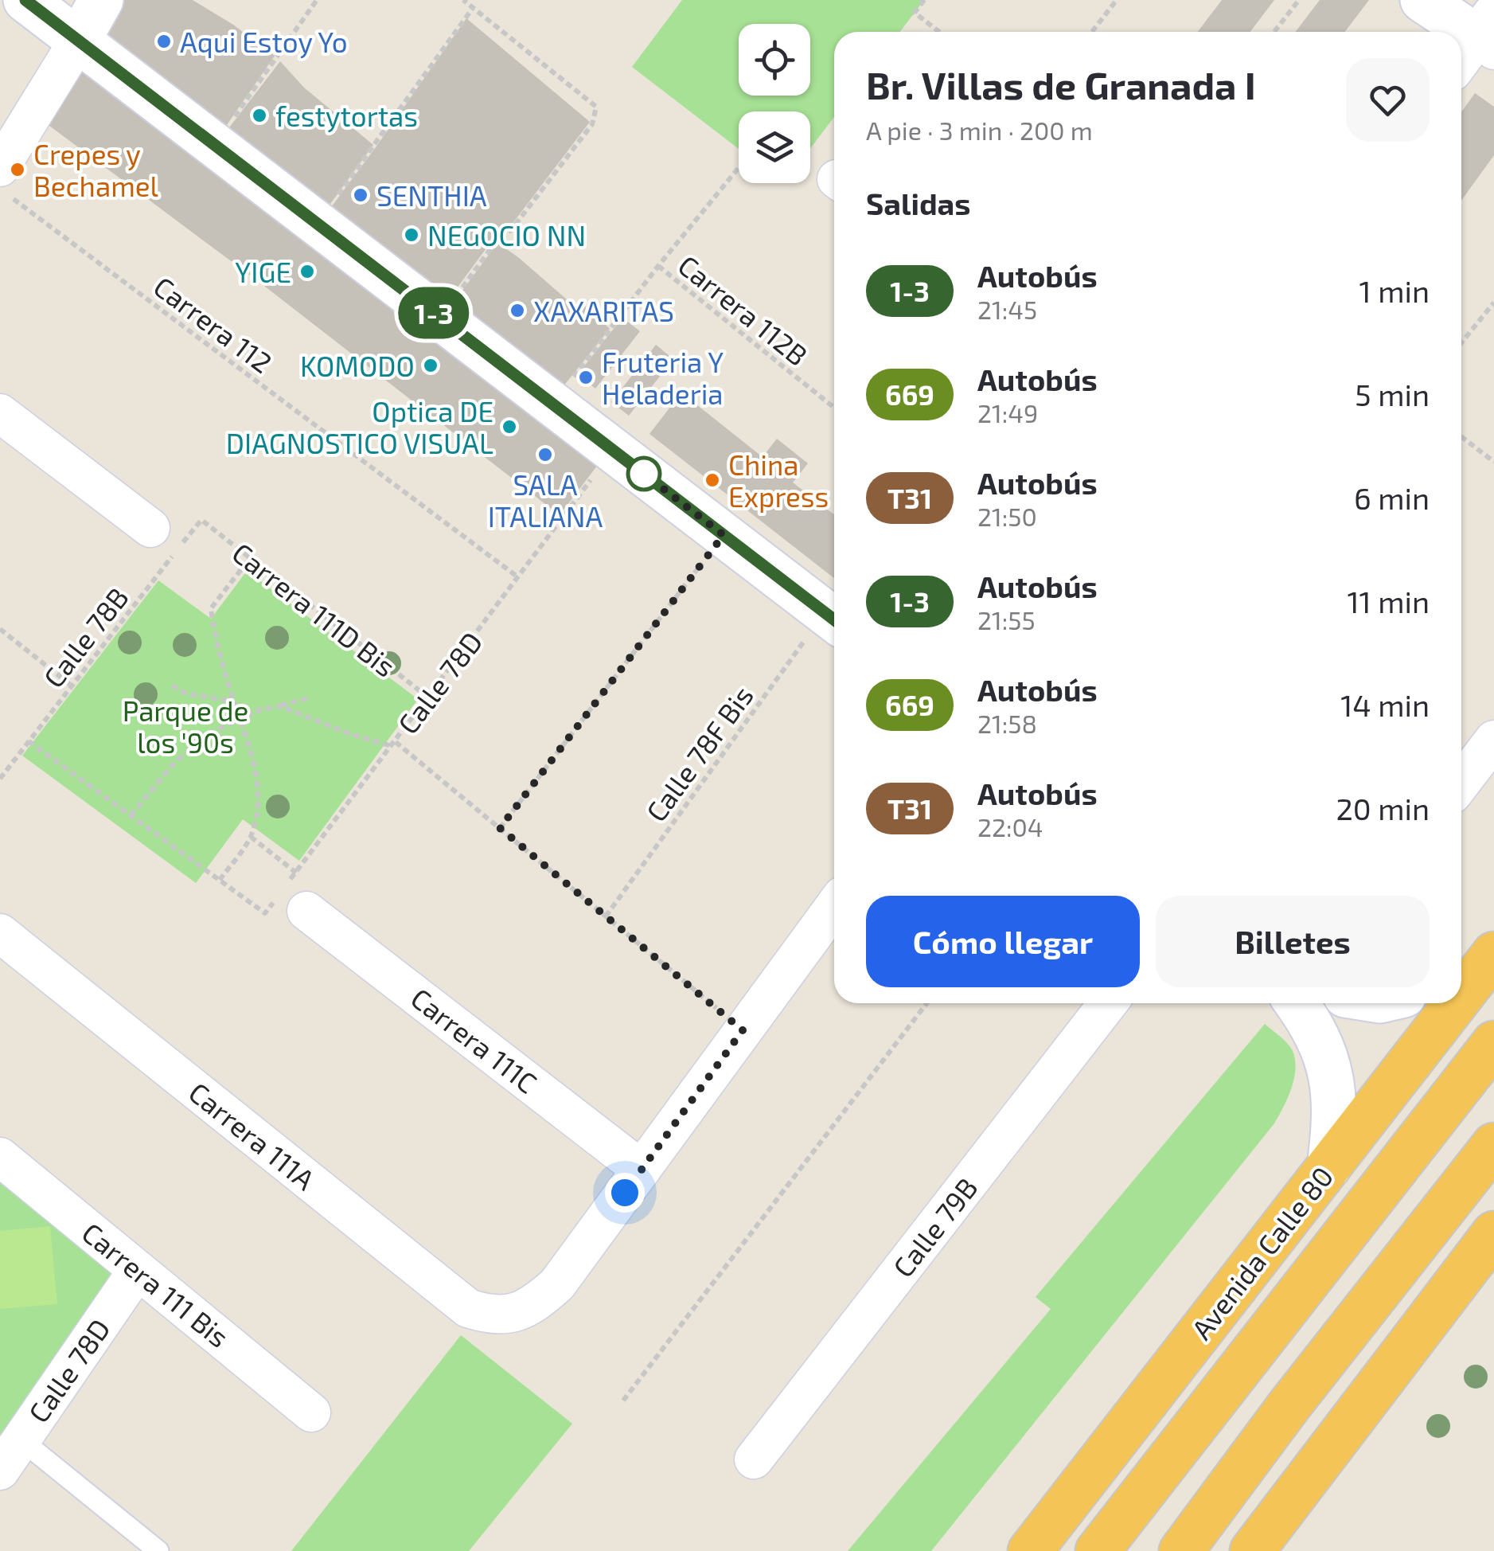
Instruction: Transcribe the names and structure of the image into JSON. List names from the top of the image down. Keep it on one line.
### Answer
{"streets":{"highway":["Avenida Calle 80"],"street":["Calle 78D","Carrera 111C","Carrera 111A","Calle 79B","Carrera 111 Bis"],"path":["Carrera 112B","Carrera 112","Carrera 111D Bis","Calle 78B","Calle 78F Bis"]},"crossings":[["Carrera 112","Calle 78D"],["Carrera 111D Bis","Calle 78B"],["Carrera 111D Bis","Calle 78D"],["Calle 78D","Carrera 111C"],["Calle 78D","Carrera 111 Bis"],["Carrera 111C","Carrera 111A"]],"parks":["Parque de los '90s"],"places":["Aqui Estoy Yo","festytortas","Crepes y Bechamel","SENTHIA","NEGOCIO NN","YIGE","XAXARITAS","KOMODO","Fruteria Y Heladeria","Optica DE DIAGNOSTICO VISUAL","SALA ITALIANA","China Express"],"lines":["bus line 1-3"],"page":{"on_map":"1-3","heading":[["Br. Villas de Granada I","A pie · 3 min · 200 m"],"Salidas"],"list":[{"mark":"1-3","name":"Autobús","note":"21:45","value":"1 min"},{"mark":"669","name":"Autobús","note":"21:49","value":"5 min"},{"mark":"T31","name":"Autobús","note":"21:50","value":"6 min"},{"mark":"1-3","name":"Autobús","note":"21:55","value":"11 min"},{"mark":"669","name":"Autobús","note":"21:58","value":"14 min"},{"mark":"T31","name":"Autobús","note":"22:04","value":"20 min"}],"buttons":["Cómo llegar","Billetes"]}}
